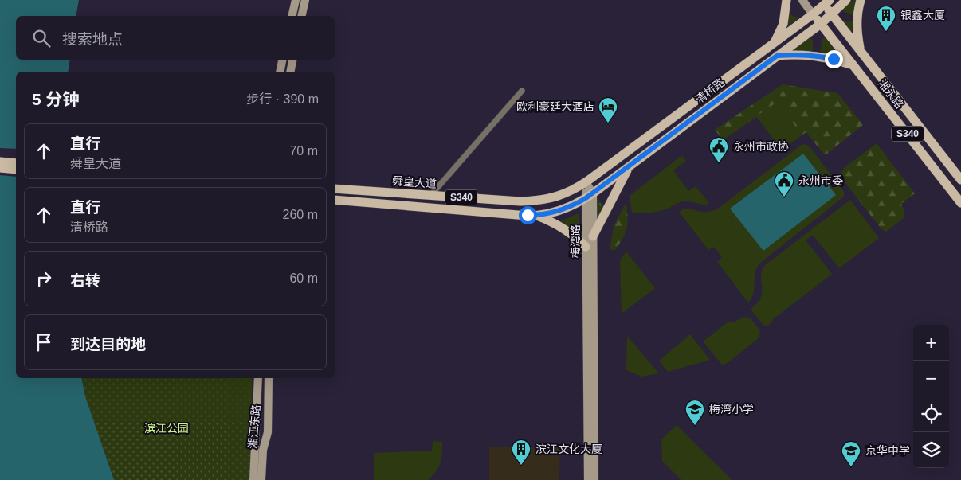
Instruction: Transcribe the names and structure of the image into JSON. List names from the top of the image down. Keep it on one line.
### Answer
{"streets":{"main road":["清桥路","湘永路","S340","舜皇大道"],"street":["梅湾路","湘江东路"]},"crossings":[["清桥路","湘永路"],["清桥路","S340"],["清桥路","舜皇大道"],["清桥路","梅湾路"],["S340","梅湾路"],["舜皇大道","梅湾路"]],"parks":["滨江公园"],"places":{"building":["银鑫大厦","滨江文化大厦"],"hotel":["欧利豪廷大酒店"],"public building":["永州市政协","永州市委"],"school or university":["梅湾小学","京华中学"]},"page":{"search":"搜索地点","heading":["5 分钟","步行 · 390 m"],"list":[["直行","舜皇大道","70 m"],["直行","清桥路","260 m"],["右转","60 m"],"到达目的地"],"map_buttons":["+","−"]}}
